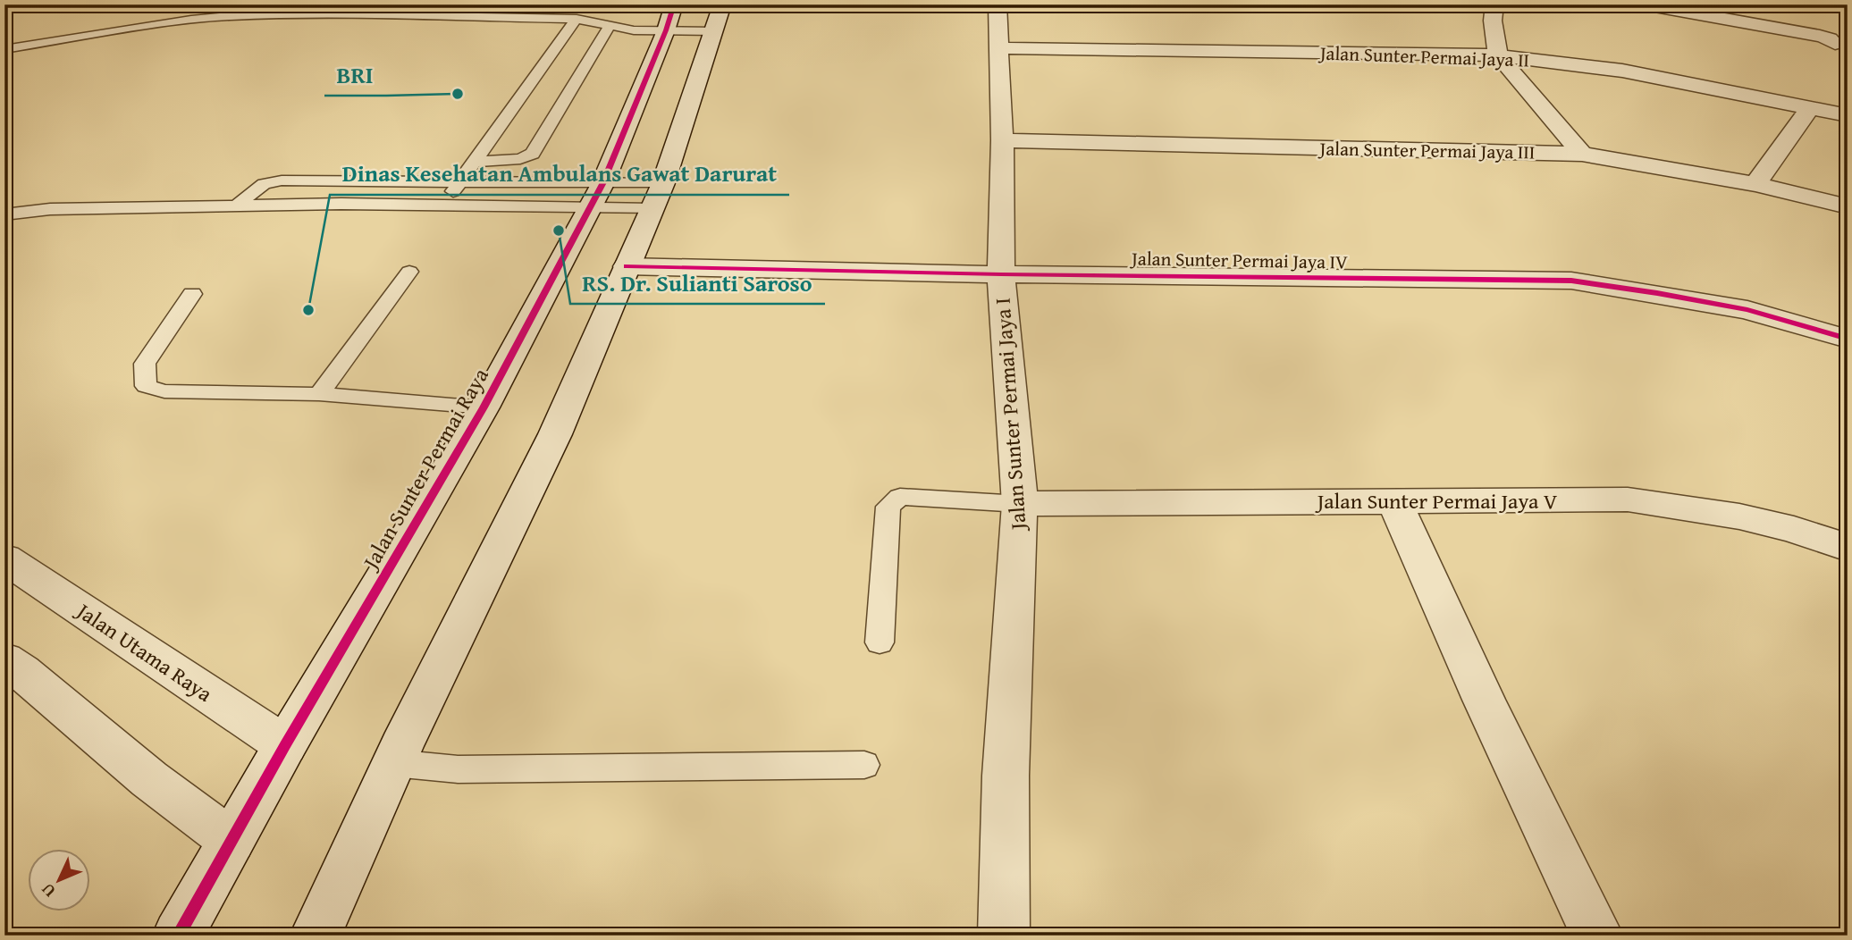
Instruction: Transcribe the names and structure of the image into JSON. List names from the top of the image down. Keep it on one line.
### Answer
{"streets":{"street":["Jalan Sunter Permai Jaya II","Jalan Sunter Permai Jaya III","Jalan Sunter Permai Jaya IV","Jalan Sunter Permai Jaya I","Jalan Sunter Permai Raya","Jalan Sunter Permai Jaya V","Jalan Utama Raya"]},"crossings":[["Jalan Sunter Permai Jaya II","Jalan Sunter Permai Jaya I"],["Jalan Sunter Permai Jaya III","Jalan Sunter Permai Jaya I"],["Jalan Sunter Permai Jaya IV","Jalan Sunter Permai Jaya I"],["Jalan Sunter Permai Jaya I","Jalan Sunter Permai Jaya V"],["Jalan Sunter Permai Raya","Jalan Utama Raya"]],"places":["BRI","RS. Dr. Sulianti Saroso","Dinas Kesehatan Ambulans Gawat Darurat"],"north":"bottom left"}
